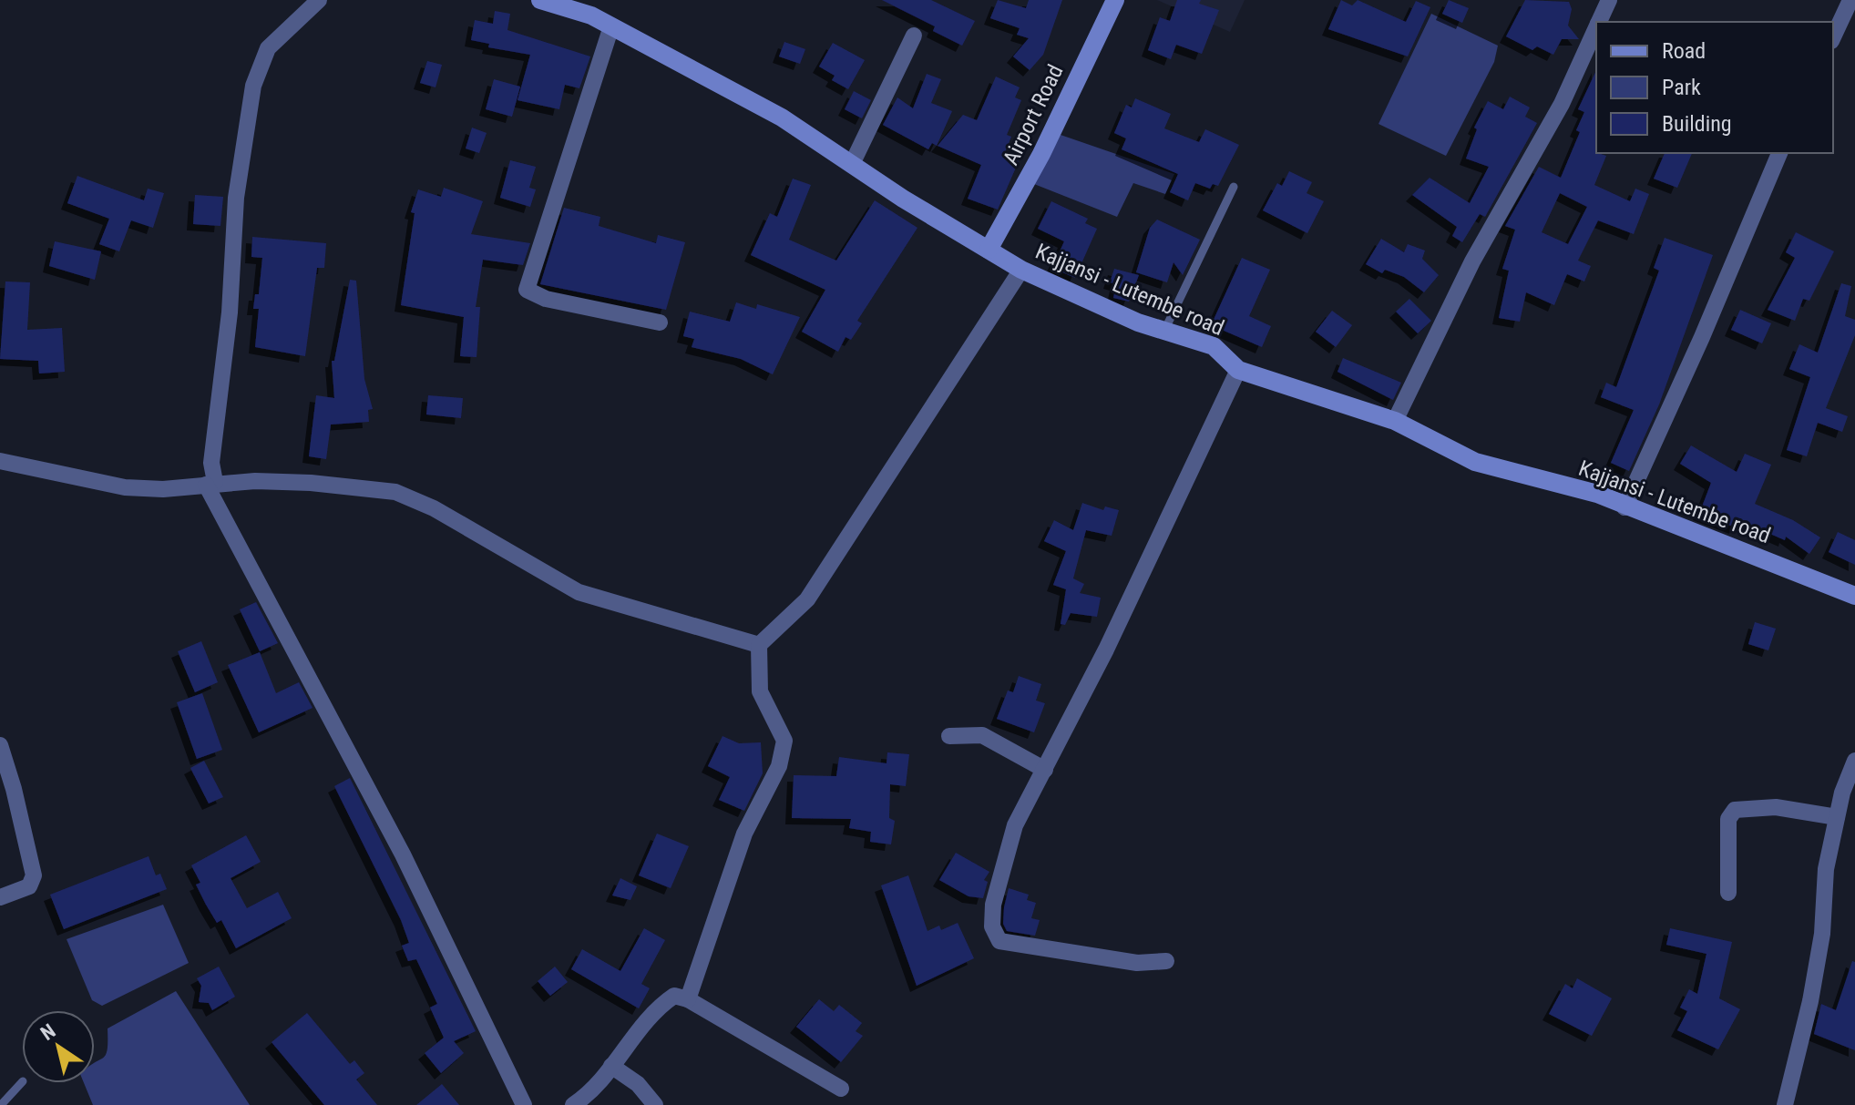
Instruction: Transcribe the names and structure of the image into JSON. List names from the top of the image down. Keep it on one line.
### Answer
{"streets":{"street":["Airport Road","Kajjansi - Lutembe road"]},"crossings":[["Airport Road","Kajjansi - Lutembe road"]],"legend":["Road","Park","Building"],"north":"top left"}
